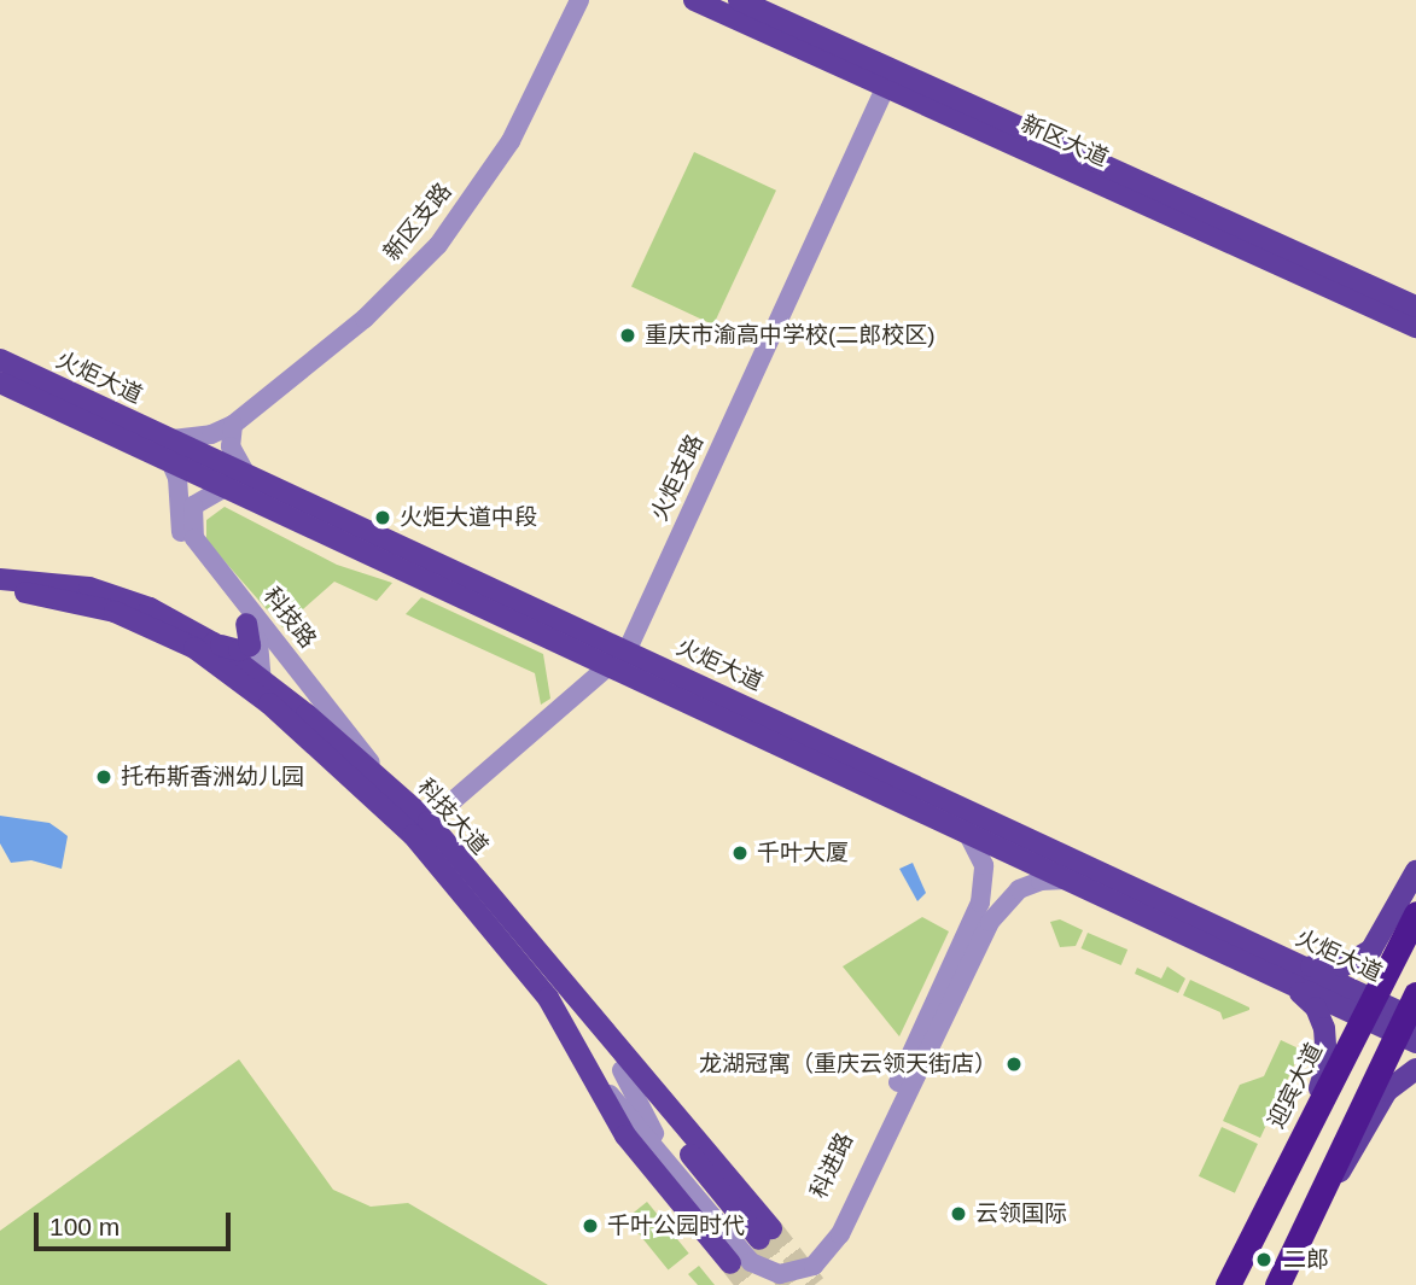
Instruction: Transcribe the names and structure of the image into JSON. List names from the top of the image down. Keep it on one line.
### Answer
{"streets":{"highway":["迎宾大道"],"main road":["新区大道","火炬大道","科技大道"],"street":["新区支路","火炬支路","科技路","科进路"]},"crossings":[["新区大道","火炬支路"],["火炬大道","火炬支路"],["火炬大道","科技路"],["火炬大道","迎宾大道"],["火炬大道","科进路"],["火炬支路","科技大道"],["科技路","科技大道"],["科技大道","科进路"]],"places":["重庆市渝高中学校(二郎校区)","火炬大道中段","托布斯香洲幼儿园","千叶大厦","龙湖冠寓（重庆云领天街店）","云领国际","千叶公园时代","二郎"],"scale_bar":"100 m"}
